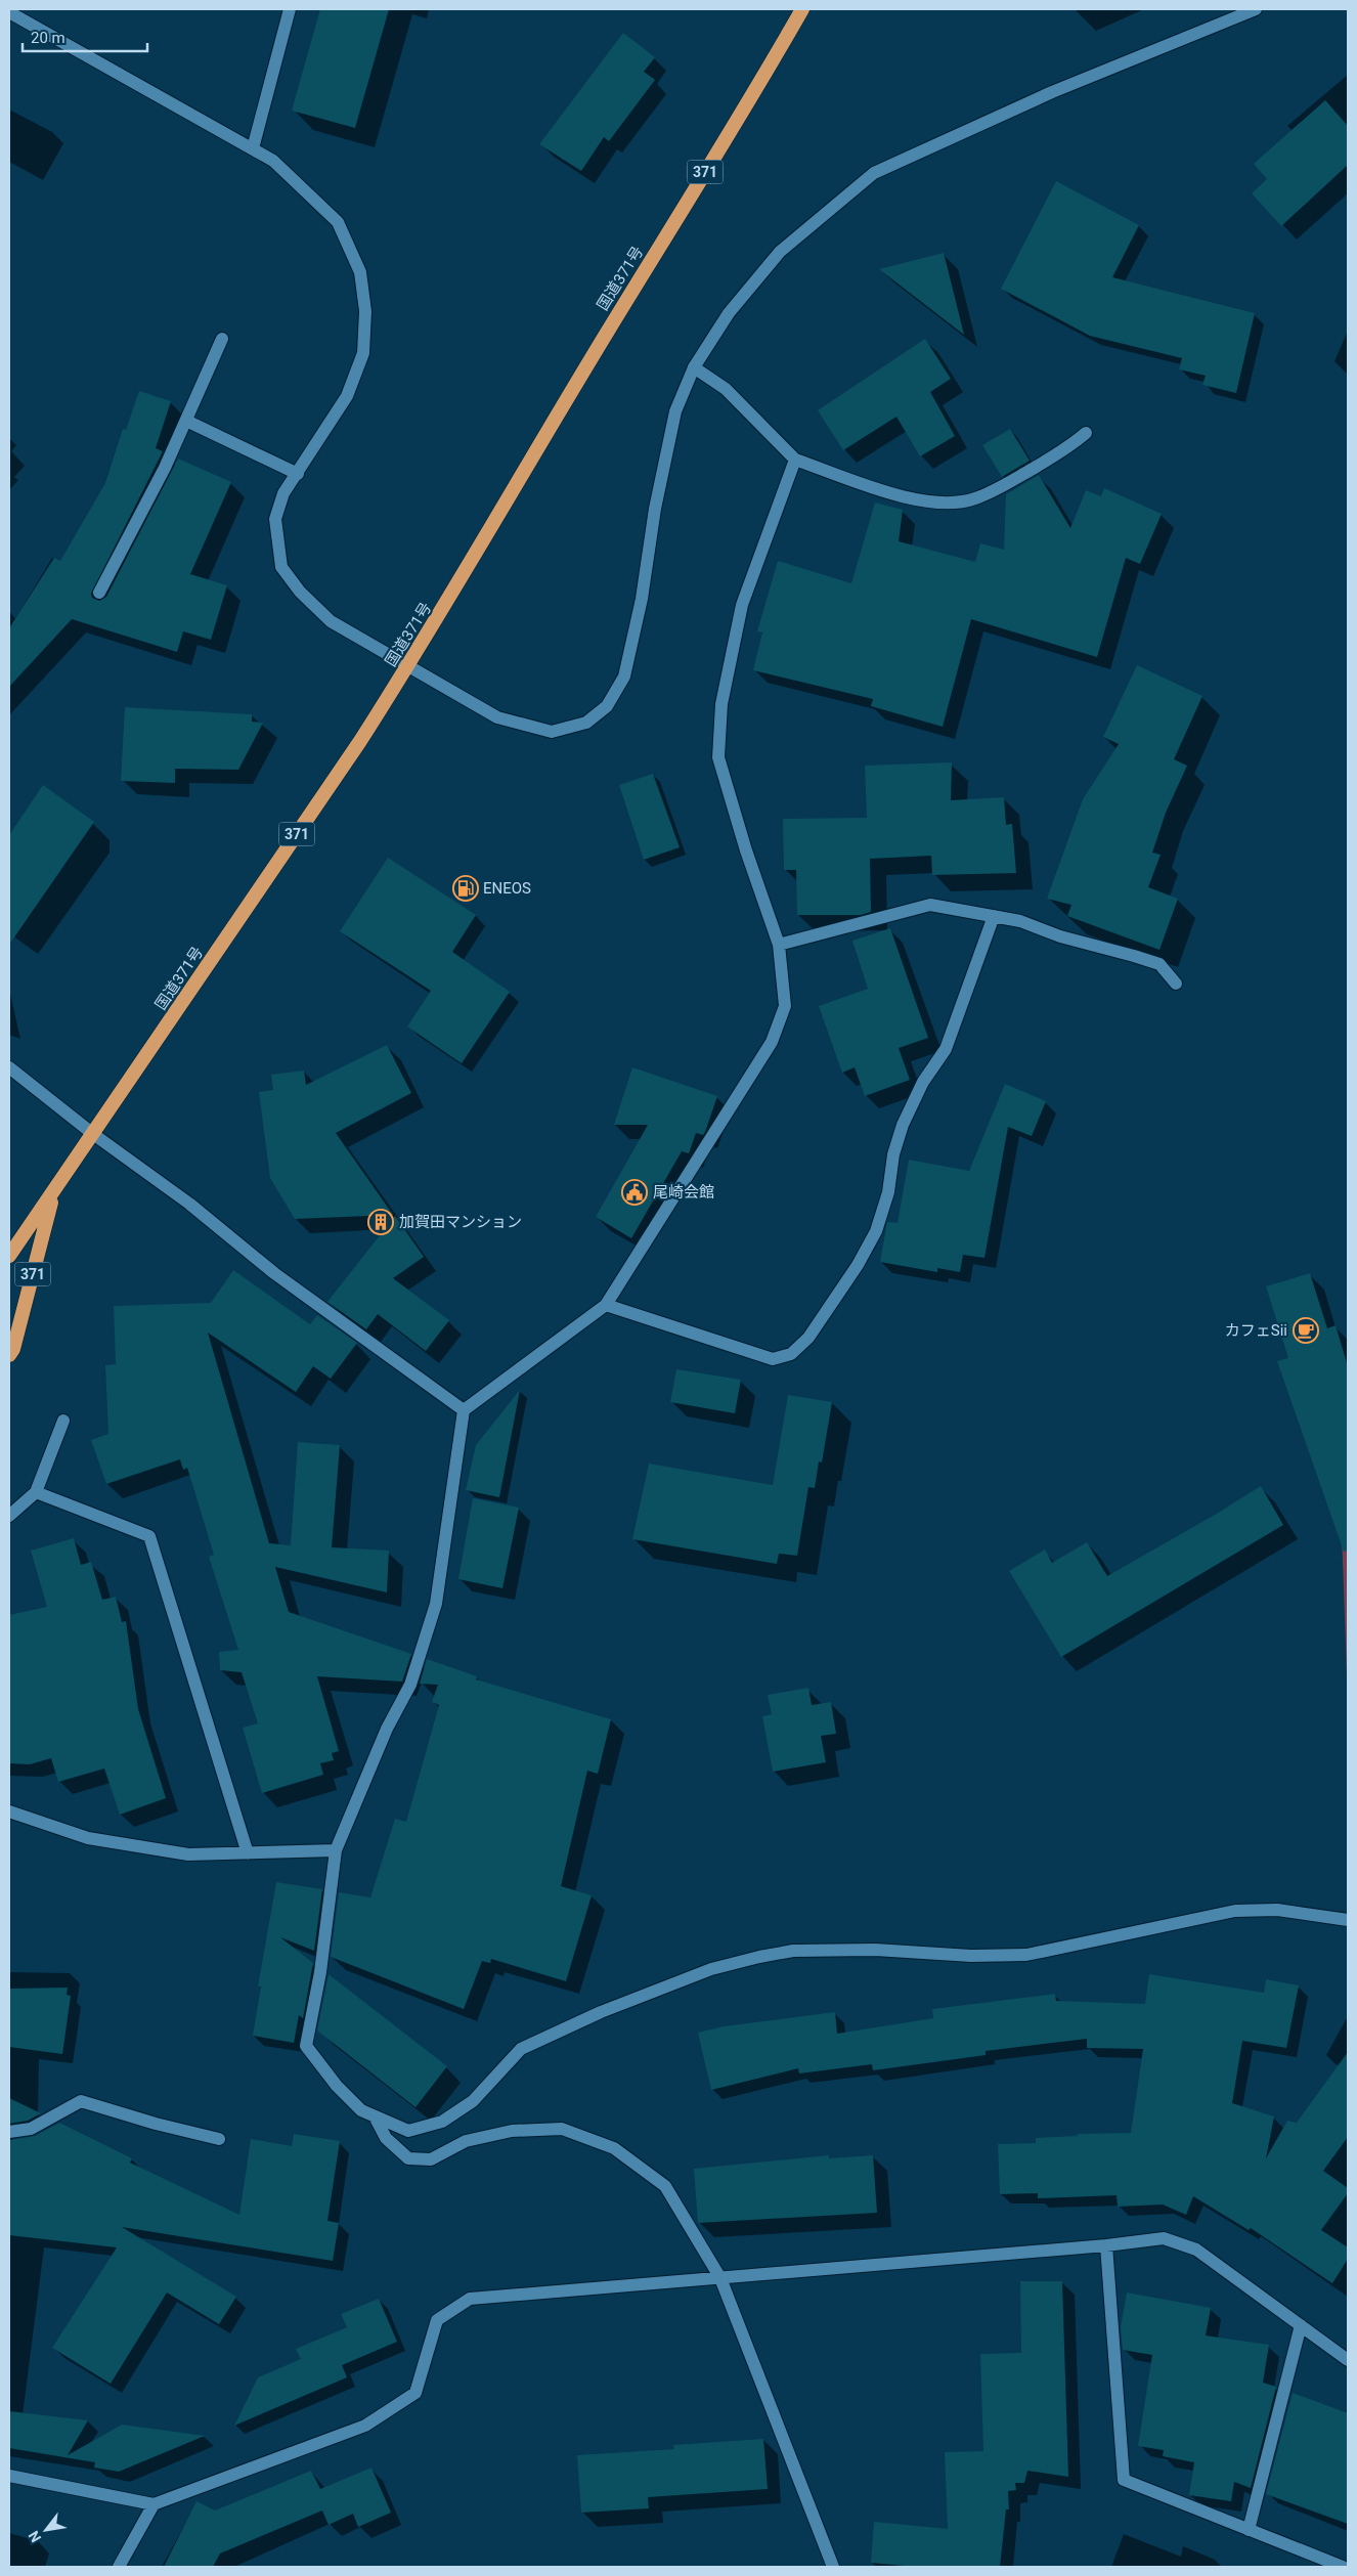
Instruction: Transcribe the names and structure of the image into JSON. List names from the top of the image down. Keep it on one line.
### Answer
{"streets":{"highway":["371","国道371号"]},"crossings":[["371","国道371号"]],"places":{"fuel station":["ENEOS"],"public building":["尾崎会館"],"building":["加賀田マンション"],"cafe":["カフェSii"]},"scale_bar":"20 m","north":"bottom left"}
